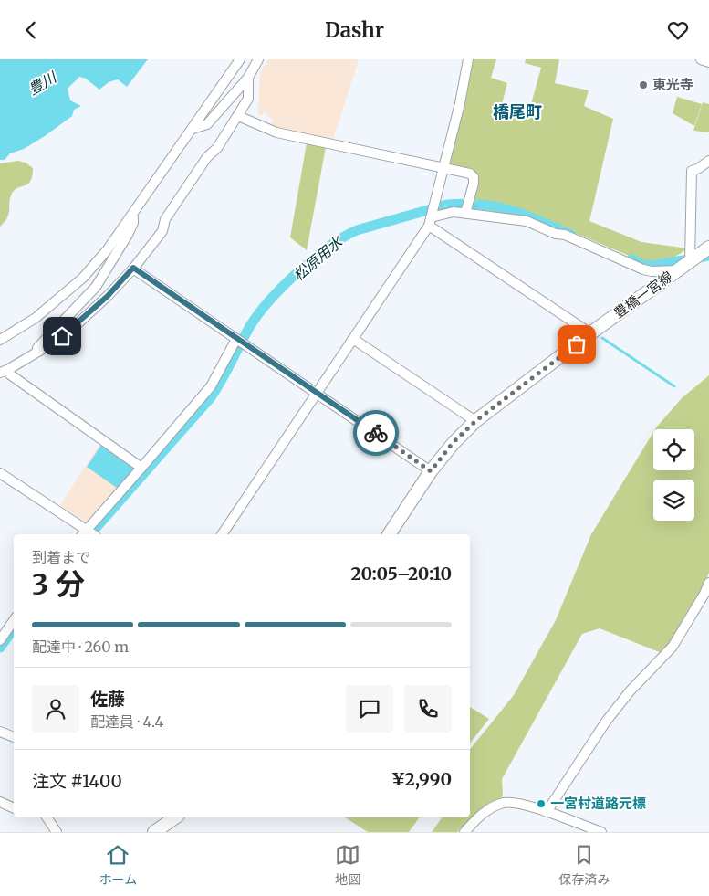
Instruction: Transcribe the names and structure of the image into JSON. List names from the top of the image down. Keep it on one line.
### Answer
{"streets":{"main road":["豊橋一宮線"]},"districts":["橋尾町"],"water":["豊川","松原用水"],"places":["東光寺","一宮村道路元標"],"page":{"header":"Dashr","heading":["3 分","到着まで","20:05–20:10"],"panel":["佐藤","配達員 · 4.4","注文 #1400","¥2,990"],"bar":"配達中 · 260 m","tabs":["ホーム","地図","保存済み"]}}
